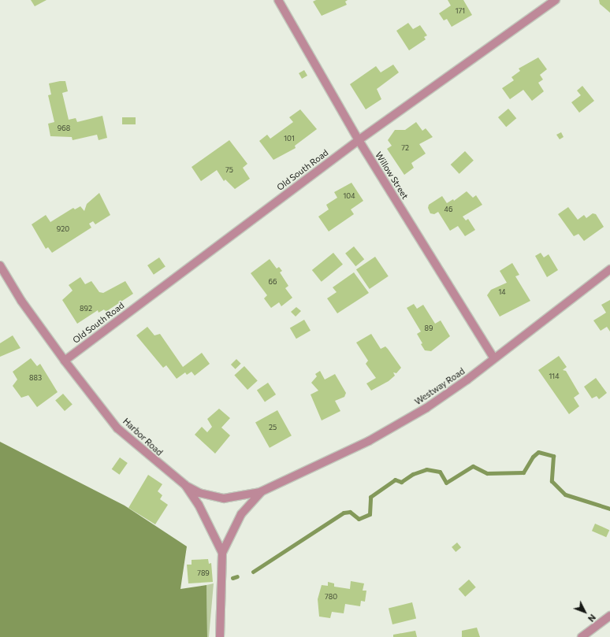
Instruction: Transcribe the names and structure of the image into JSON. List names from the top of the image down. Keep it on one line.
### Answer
{"streets":{"street":["Old South Road","Willow Street","Westway Road","Harbor Road"]},"crossings":[["Old South Road","Willow Street"],["Old South Road","Harbor Road"],["Willow Street","Westway Road"],["Westway Road","Harbor Road"]],"house_numbers":["171","968","101","72","75","104","46","920","66","14","892","89","114","883","25","789","780"],"north":"bottom right"}
